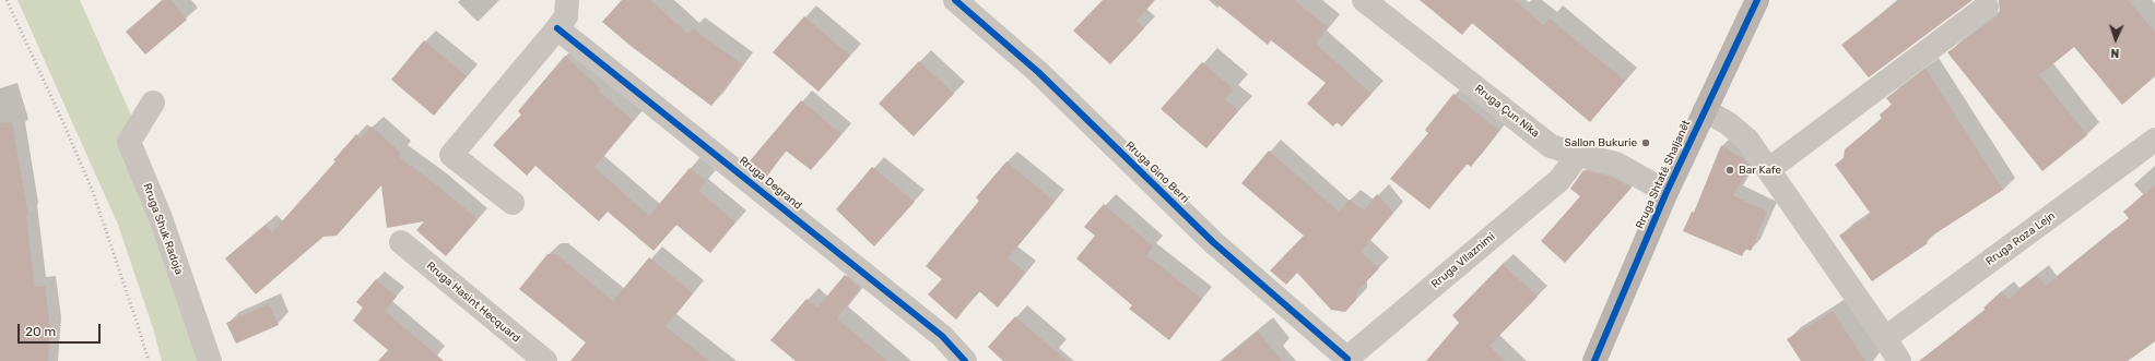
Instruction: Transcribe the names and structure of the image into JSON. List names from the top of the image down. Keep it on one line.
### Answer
{"streets":{"main road":["Rruga Shtatë Shaljanët"],"street":["Rruga Çun Nika","Rruga Gino Berri","Rruga Degrand","Rruga Shuk Radoja","Rruga Roza Lejn","Rruga Vllaznimi","Rruga Hasint Hecquard"]},"crossings":[["Rruga Çun Nika","Rruga Shtatë Shaljanët"],["Rruga Çun Nika","Rruga Vllaznimi"],["Rruga Gino Berri","Rruga Vllaznimi"]],"places":["Sallon Bukurie","Bar Kafe"],"scale_bar":"20 m","north":"bottom"}
